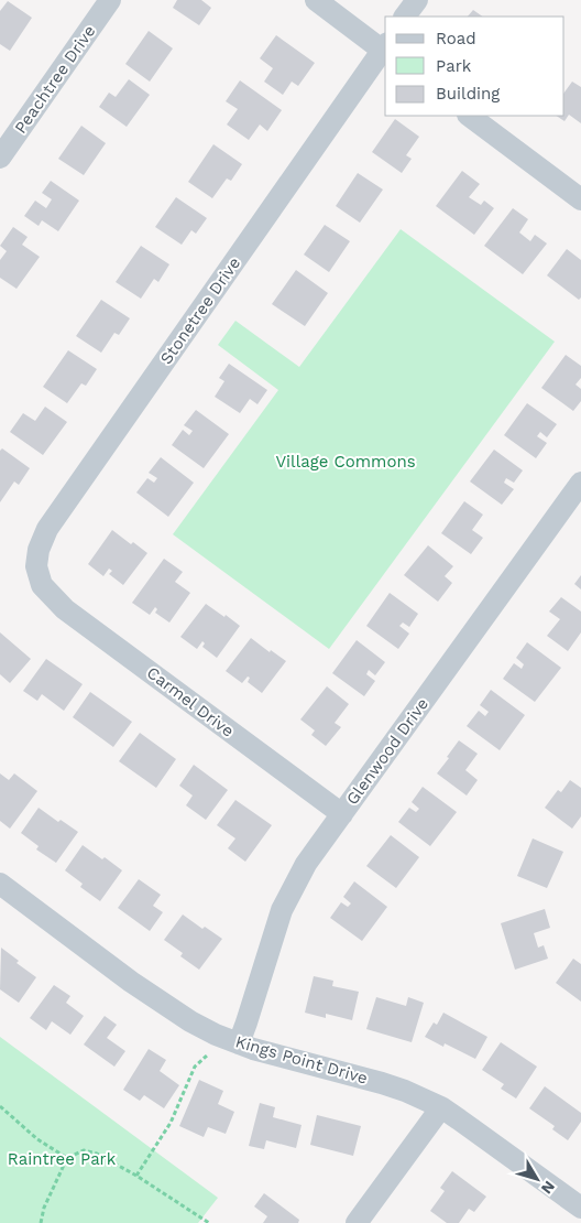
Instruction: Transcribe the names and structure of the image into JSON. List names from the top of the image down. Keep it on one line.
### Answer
{"streets":{"street":["Peachtree Drive","Stonetree Drive","Carmel Drive","Glenwood Drive","Kings Point Drive"]},"crossings":[["Stonetree Drive","Carmel Drive"],["Carmel Drive","Glenwood Drive"],["Glenwood Drive","Kings Point Drive"]],"parks":["Village Commons","Raintree Park"],"legend":["Road","Park","Building"],"north":"bottom right"}
